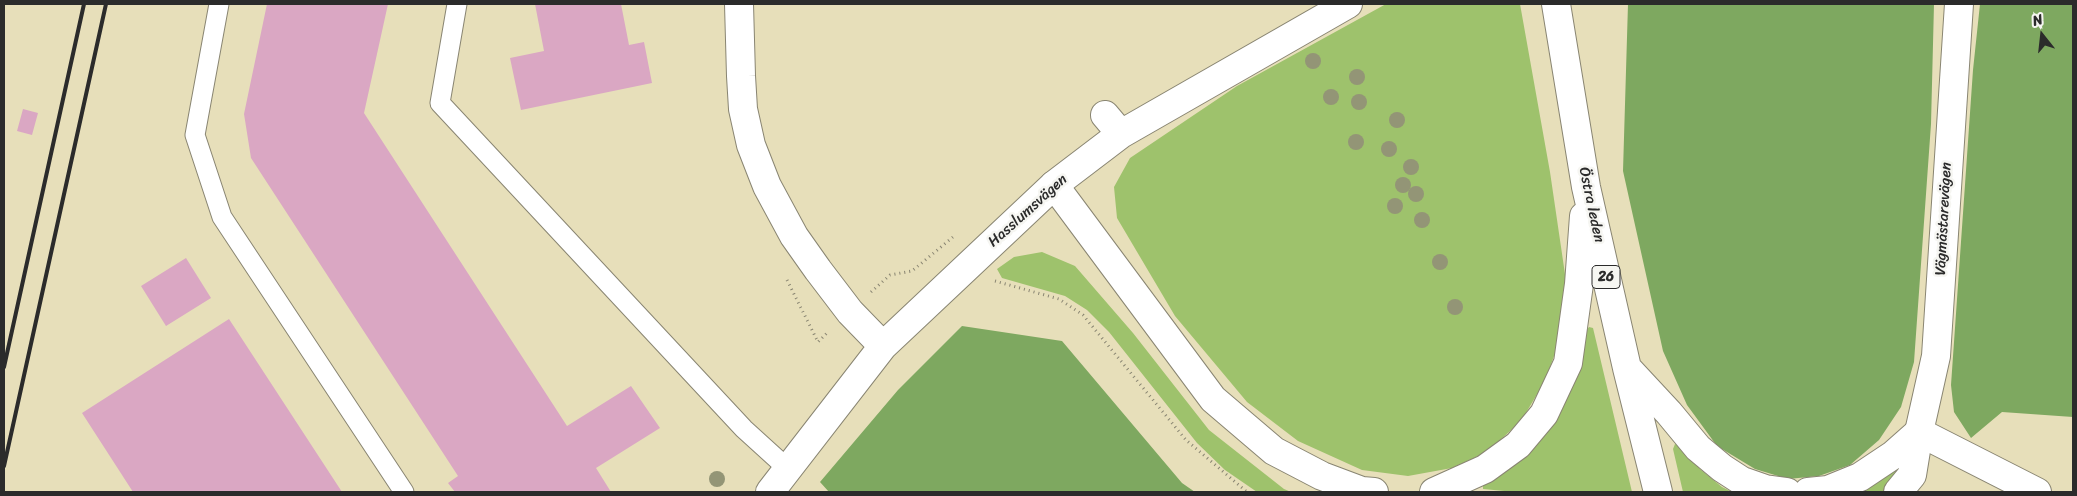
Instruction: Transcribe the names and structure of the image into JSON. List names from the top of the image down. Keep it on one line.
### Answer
{"streets":{"main road":["Östra leden","Hasslumsvägen","Vägmästarevägen","26"]},"north":"top"}
